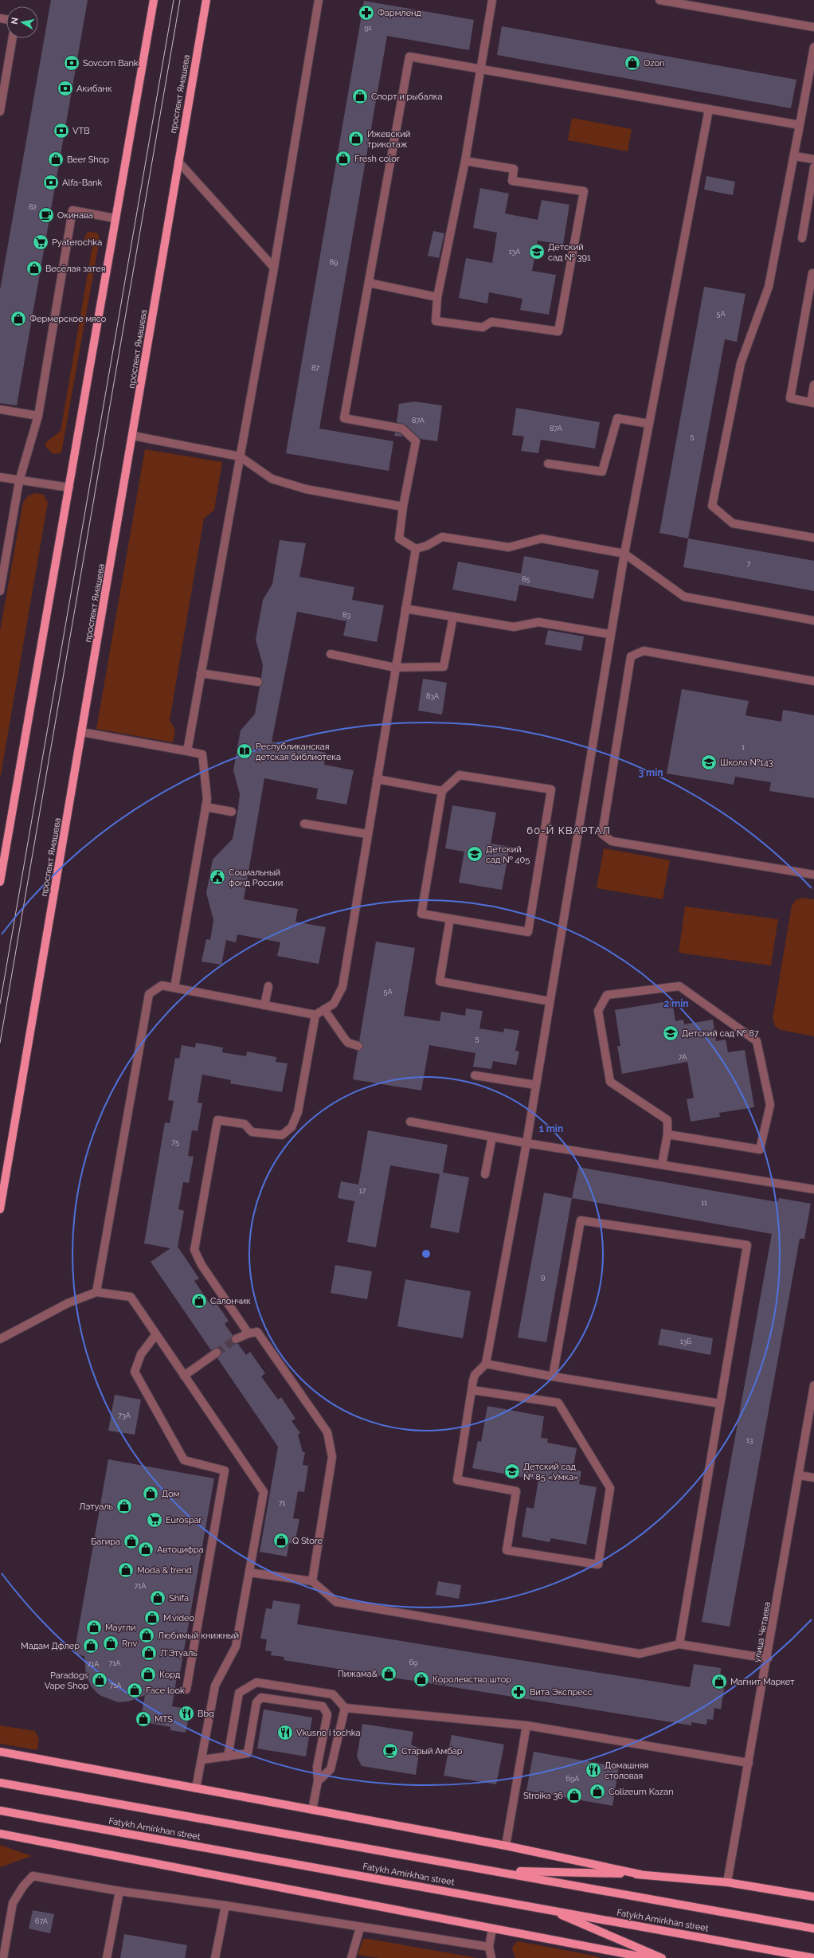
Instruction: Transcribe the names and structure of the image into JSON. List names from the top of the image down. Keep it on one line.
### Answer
{"streets":{"main road":["проспект Ямашева","Fatykh Amirkhan street"],"street":["улица Четаева"]},"districts":["60-Й КВАРТАЛ"],"places":{"pharmacy":["Фармленд","Вита Экспресс"],"bank":["Sovcom Bank","Акибанк","VTB","Alfa-Bank"],"shop":["Ozon","Спорт и рыбалка","Ижевский трикотаж","Fresh color","Beer Shop","Весёлая затея","Фермерское мясо","Салончик","Дом","Лэтуаль","Q Store","Багира","Автоцифра","Moda & trend","Shifa","M.video","Маугли","Любимый книжный","Rnv","Мадам Дфлер","Л'Этуаль","Пижама&","Корд","Королевство штор","Paradogs Vape Shop","Магнит Маркет","Face look","MTS","Colizeum Kazan","Stroika 36"],"cafe":["Окинава","Старый Амбар"],"supermarket":["Pyaterochka","Eurospar"],"school or university":["Детский сад № 391","Школа №143","Детский сад № 405","Детский сад № 87","Детский сад № 85 «Умка»"],"library":["Республиканская детская библиотека"],"public building":["Социальный фонд России"],"restaurant":["Bbq","Vkusno i tochka","Домашняя столовая"]},"house_numbers":["91","82","13А","89","5А","87","87А","87А","5","7","85","83","83А","1","5А","5","7А","75","17","11","9","13Б","73А","13","71","71А","69","71А","71А","71А","69А","67А"],"north":"left","rings":["3 min","2 min","1 min"]}
